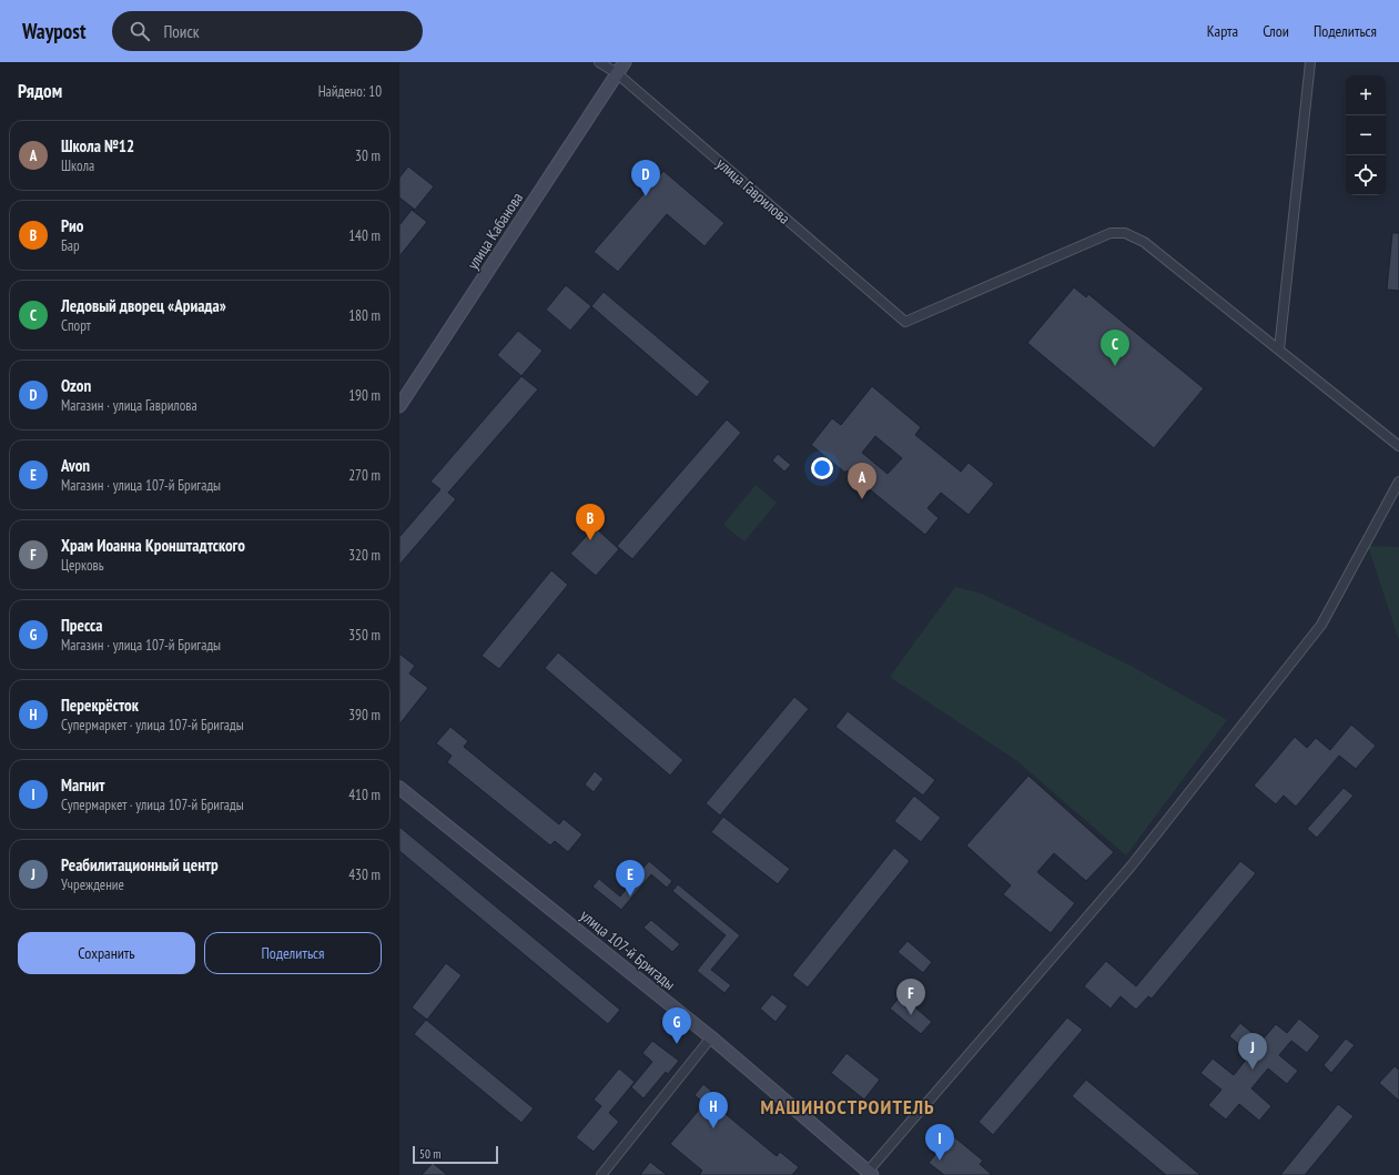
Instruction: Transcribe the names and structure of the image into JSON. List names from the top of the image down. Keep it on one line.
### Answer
{"streets":{"main road":["улица Кабанова","улица 107-й Бригады"],"street":["улица Гаврилова"]},"crossings":[["улица Гаврилова","улица Кабанова"]],"districts":["МАШИНОСТРОИТЕЛЬ"],"scale_bar":"50 m","page":{"header":"Waypost","search":"Поиск","nav":["Карта","Слои","Поделиться"],"heading":["Рядом","Найдено: 10"],"map_buttons":["+","−"],"list":[{"mark":"A","name":"Школа №12","note":"Школа","value":"30 m"},{"mark":"B","name":"Рио","note":"Бар","value":"140 m"},{"mark":"C","name":"Ледовый дворец «Ариада»","note":"Спорт","value":"180 m"},{"mark":"D","name":"Ozon","note":"Магазин · улица Гаврилова","value":"190 m"},{"mark":"E","name":"Avon","note":"Магазин · улица 107-й Бригады","value":"270 m"},{"mark":"F","name":"Храм Иоанна Кронштадтского","note":"Церковь","value":"320 m"},{"mark":"G","name":"Пресса","note":"Магазин · улица 107-й Бригады","value":"350 m"},{"mark":"H","name":"Перекрёсток","note":"Супермаркет · улица 107-й Бригады","value":"390 m"},{"mark":"I","name":"Магнит","note":"Супермаркет · улица 107-й Бригады","value":"410 m"},{"mark":"J","name":"Реабилитационный центр","note":"Учреждение","value":"430 m"}],"pins":["D","C","A","B","E","F","G","J","H","I"],"buttons":["Сохранить","Поделиться"],"scale":"50 m"}}
